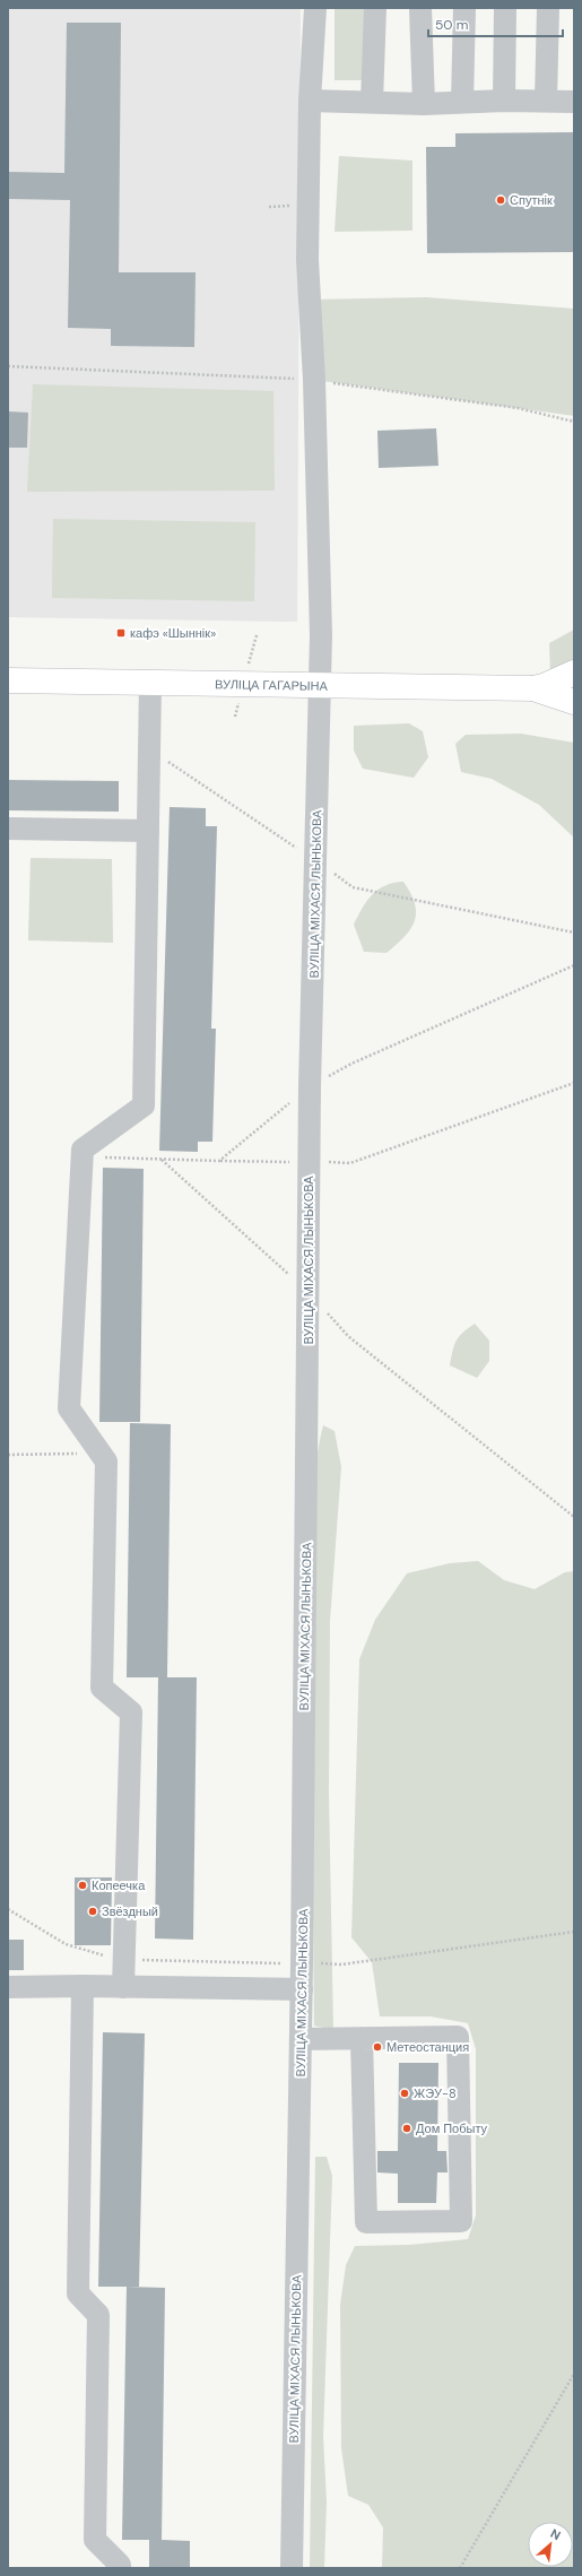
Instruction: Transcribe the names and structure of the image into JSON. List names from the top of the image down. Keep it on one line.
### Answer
{"streets":{"main road":["ВУЛІЦА ГАГАРЫНА"],"street":["ВУЛІЦА МІХАСЯ ЛЫНЬКОВА"]},"crossings":[["ВУЛІЦА ГАГАРЫНА","ВУЛІЦА МІХАСЯ ЛЫНЬКОВА"]],"places":{"other":["Спутнік","Копеечка","Звёздный","Метеостанция","ЖЭУ-8","Дом Побыту"],"transit":["кафэ «Шыннік»"]},"scale_bar":"50 m","north":"top right"}
